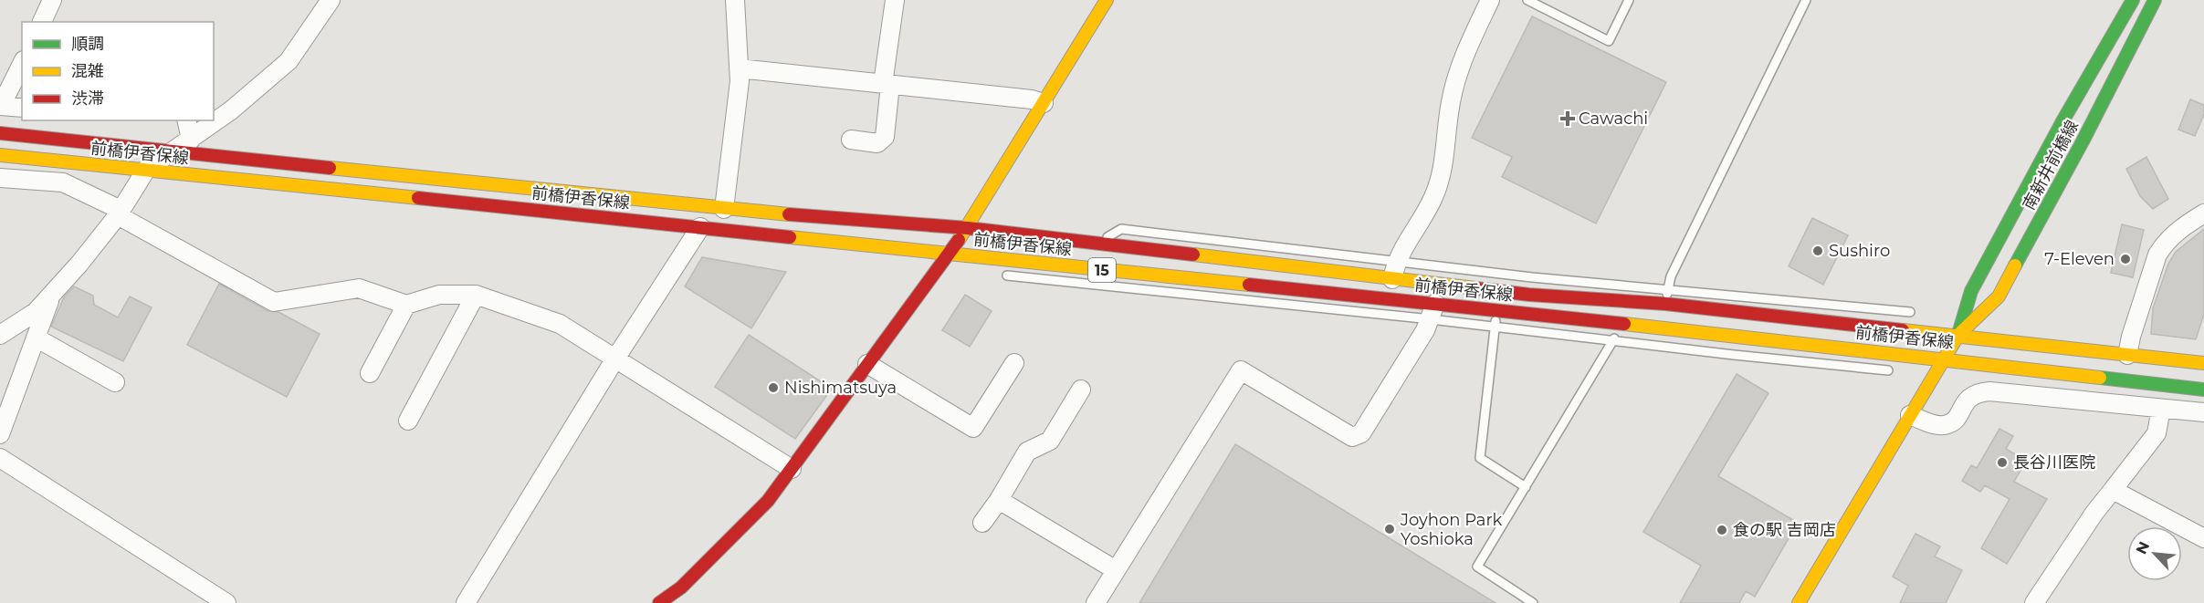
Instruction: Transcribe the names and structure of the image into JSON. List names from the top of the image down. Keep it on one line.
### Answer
{"streets":{"main road":["前橋伊香保線","南新井前橋線","15"]},"crossings":[["前橋伊香保線","南新井前橋線"]],"places":{"health":["Cawachi"],"other":["Sushiro","7-Eleven","Nishimatsuya","長谷川医院","Joyhon Park Yoshioka","食の駅 吉岡店"]},"legend":["順調","混雑","渋滞"],"north":"top left"}
